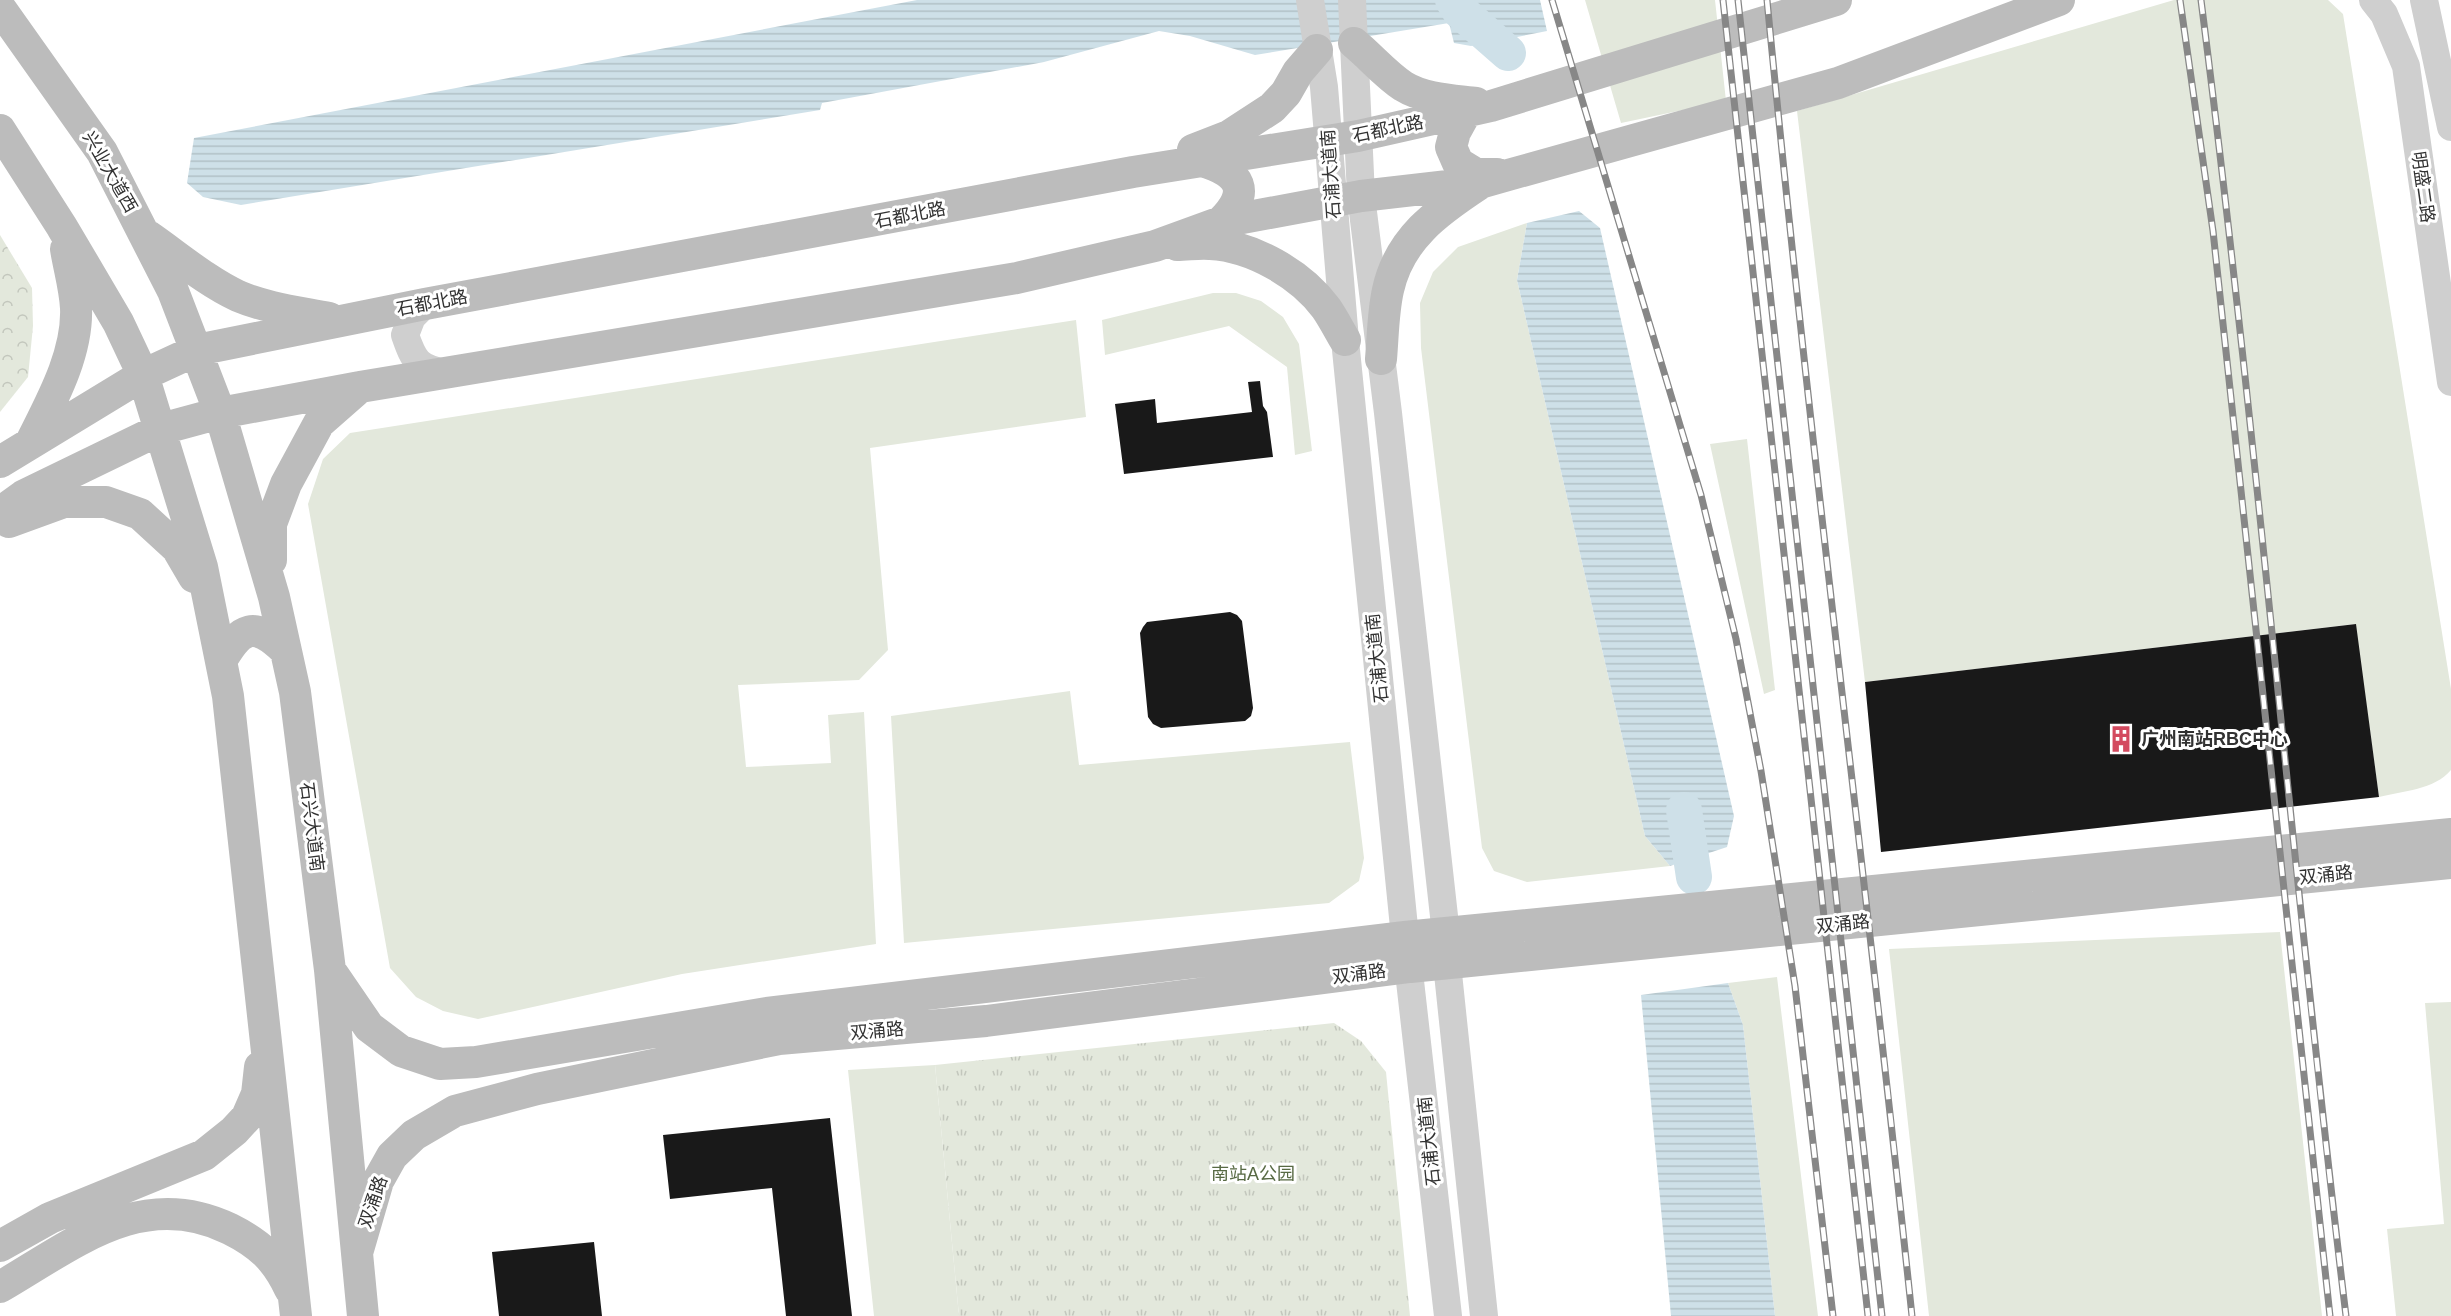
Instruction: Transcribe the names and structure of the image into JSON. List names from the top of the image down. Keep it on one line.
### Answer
{"streets":{"main road":["石都北路","兴业大道西","石兴大道南","双涌路"],"street":["石浦大道南","明盛二路"]},"crossings":[["石都北路","兴业大道西"],["石都北路","石浦大道南"],["石都北路","石兴大道南"],["兴业大道西","石兴大道南"],["石浦大道南","双涌路"],["石兴大道南","双涌路"]],"parks":["南站A公园"],"places":{"building":["广州南站RBC中心"]}}
